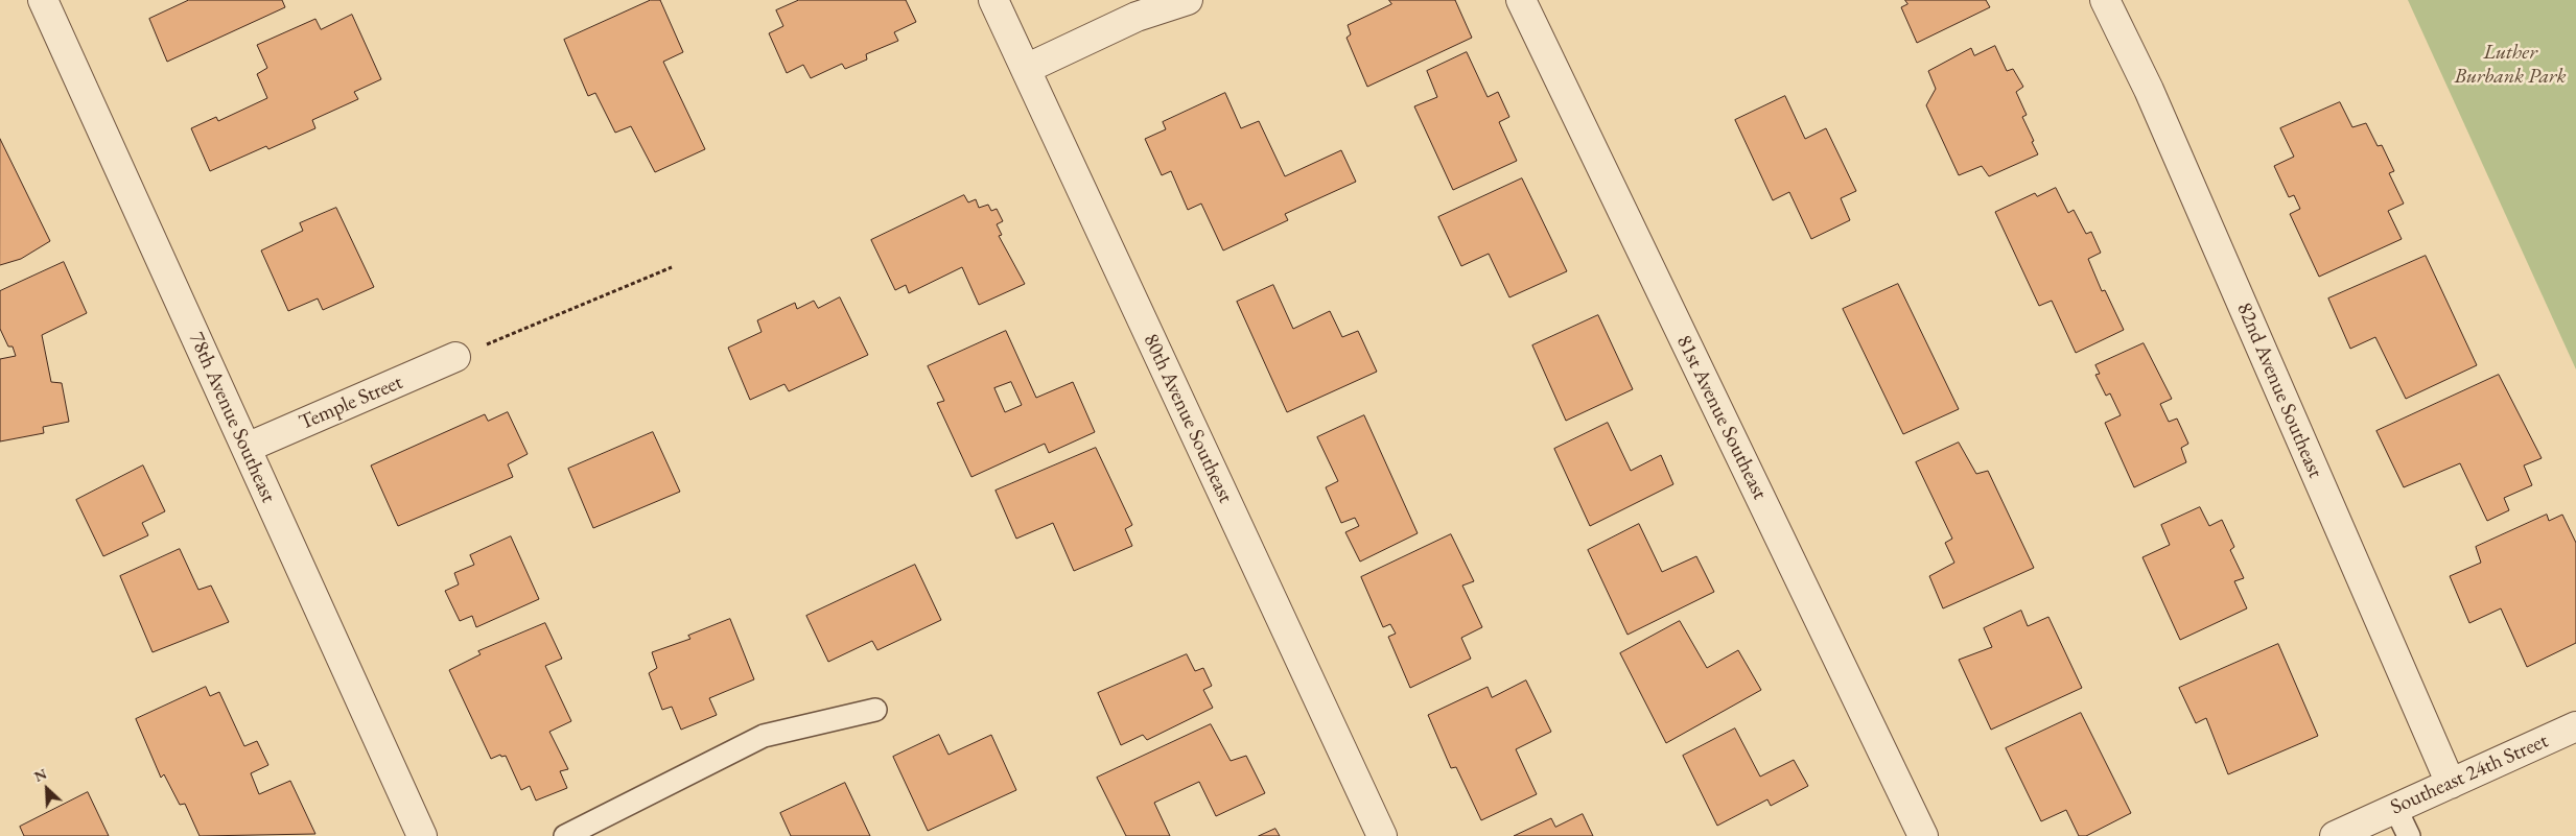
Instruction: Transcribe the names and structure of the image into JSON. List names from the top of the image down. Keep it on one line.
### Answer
{"streets":{"street":["82nd Avenue Southeast","Temple Street","78th Avenue Southeast","81st Avenue Southeast","80th Avenue Southeast","Southeast 24th Street"]},"crossings":[["82nd Avenue Southeast","Southeast 24th Street"],["Temple Street","78th Avenue Southeast"]],"parks":["Luther Burbank Park"],"north":"top left"}
